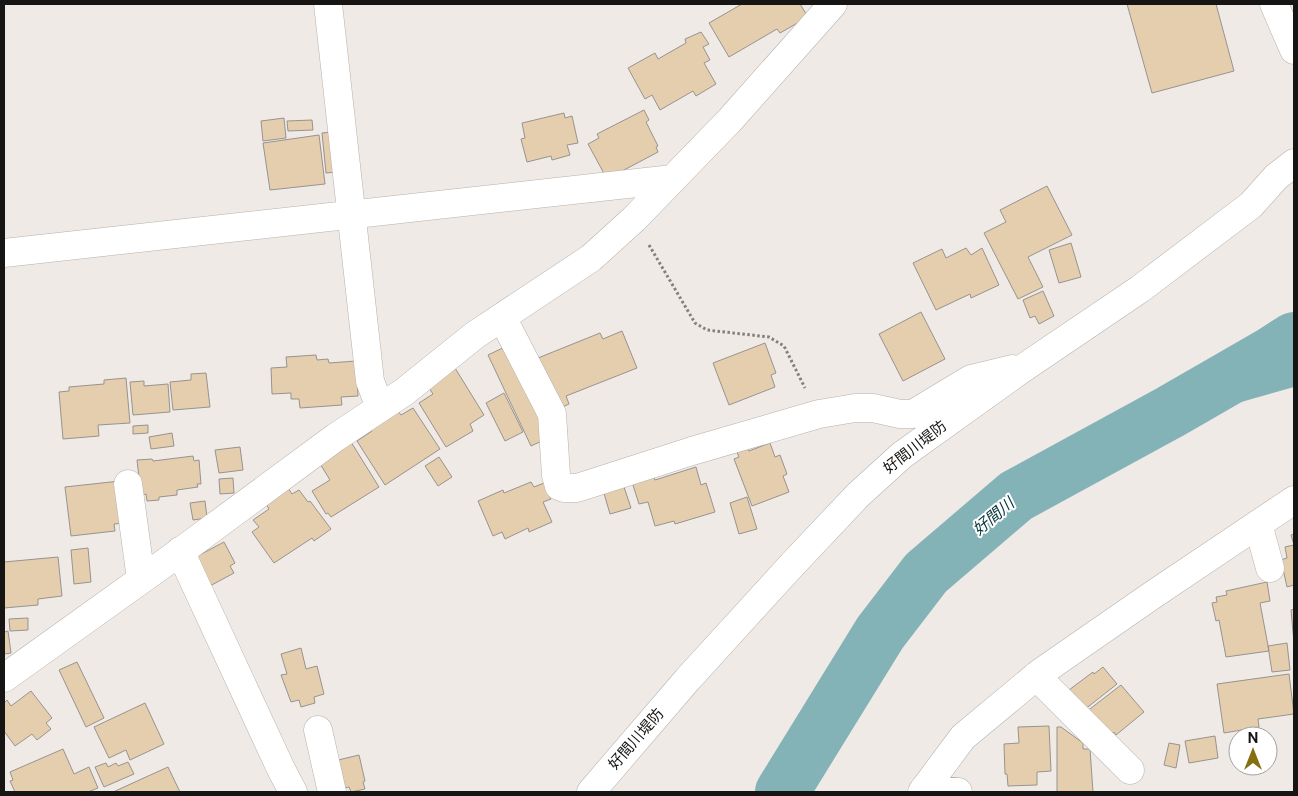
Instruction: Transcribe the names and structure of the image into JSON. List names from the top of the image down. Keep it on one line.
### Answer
{"streets":{"main road":["好間川堤防"]},"water":["好間川"],"north":"top"}
